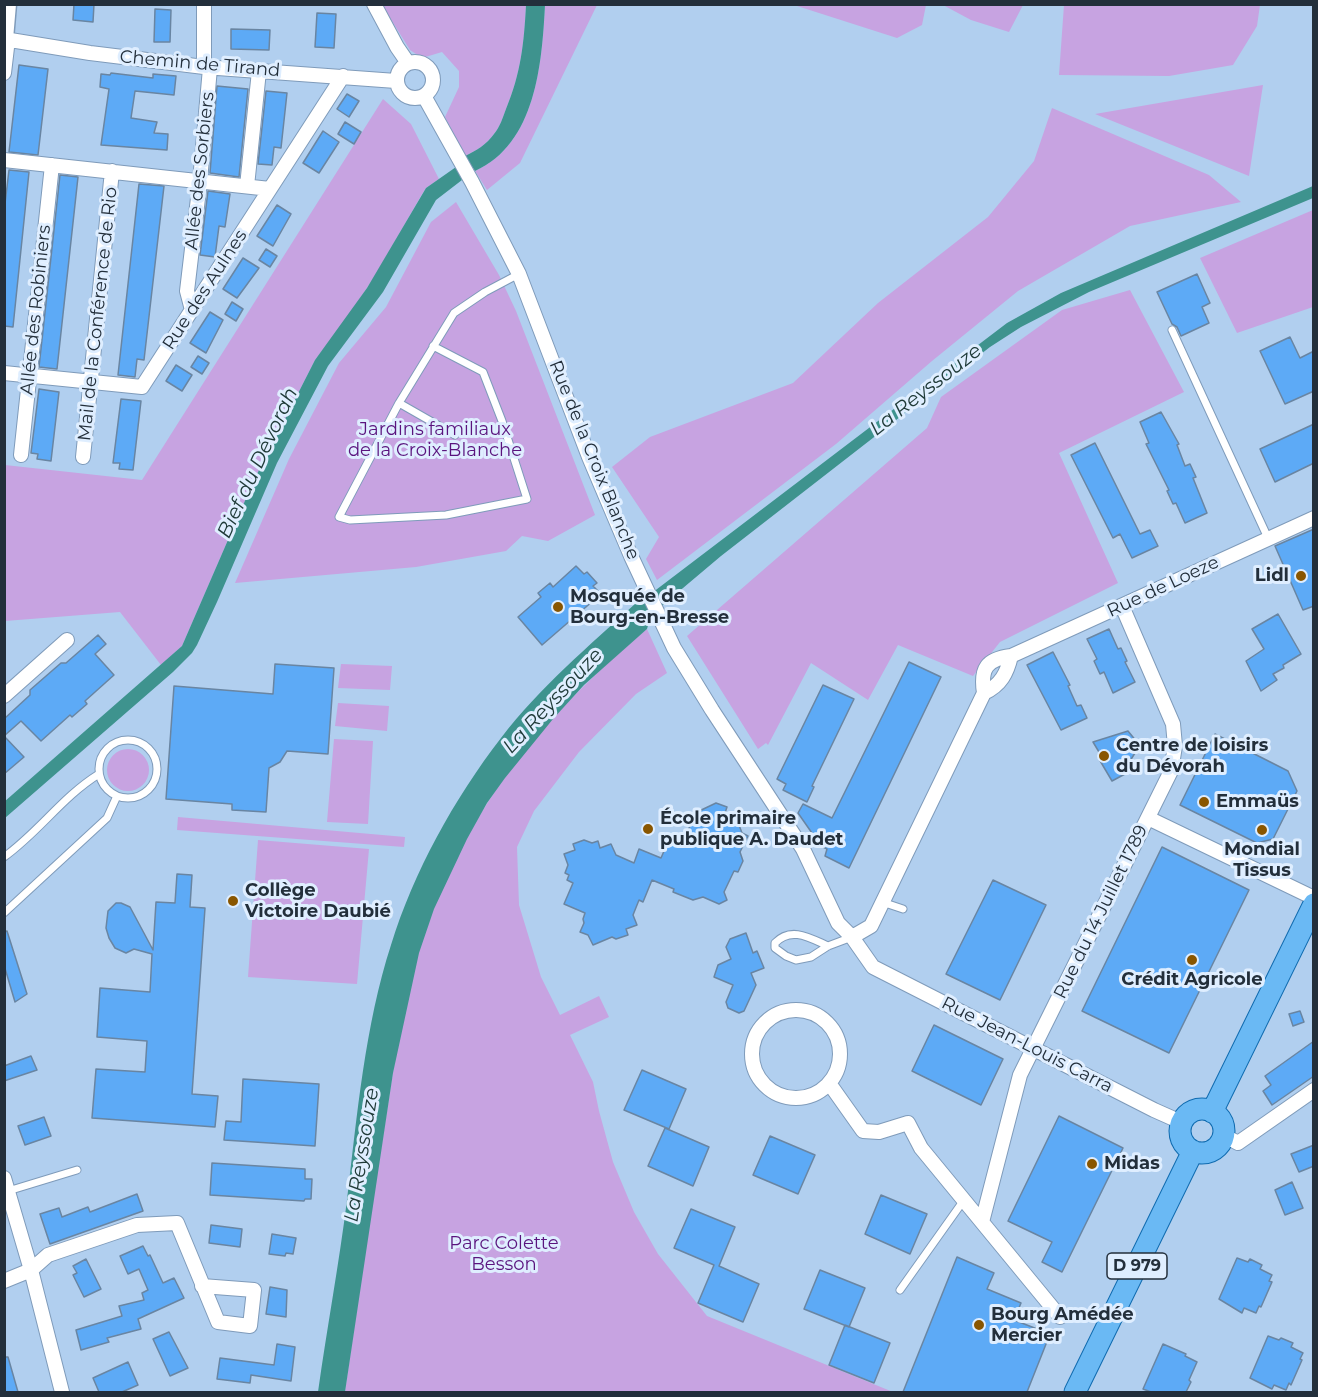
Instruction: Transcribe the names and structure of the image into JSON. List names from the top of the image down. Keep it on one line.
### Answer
{"streets":{"main road":["D 979"],"street":["Chemin de Tirand","Allée des Sorbiers","Rue des Aulnes","Allée des Robiniers","Mail de la Conférence de Rio","Rue de la Croix Blanche","Rue de Loeze","Rue du 14 Juillet 1789","Rue Jean-Louis Carra"]},"crossings":[["Chemin de Tirand","Allée des Sorbiers"],["Chemin de Tirand","Rue des Aulnes"],["Chemin de Tirand","Rue de la Croix Blanche"],["Allée des Sorbiers","Rue des Aulnes"],["Rue des Aulnes","Allée des Robiniers"],["Rue des Aulnes","Mail de la Conférence de Rio"],["Rue de la Croix Blanche","Rue de Loeze"],["Rue de la Croix Blanche","Rue Jean-Louis Carra"],["Rue de Loeze","Rue du 14 Juillet 1789"],["Rue du 14 Juillet 1789","Rue Jean-Louis Carra"],["Rue Jean-Louis Carra","D 979"]],"water":["La Reyssouze","Bief du Dévorah"],"parks":["Jardins familiaux de la Croix-Blanche","Parc Colette Besson"],"places":["Lidl","Mosquée de Bourg-en-Bresse","Centre de loisirs du Dévorah","Emmaüs","École primaire publique A. Daudet","Mondial Tissus","Collège Victoire Daubié","Crédit Agricole","Midas","Bourg Amédée Mercier"]}
